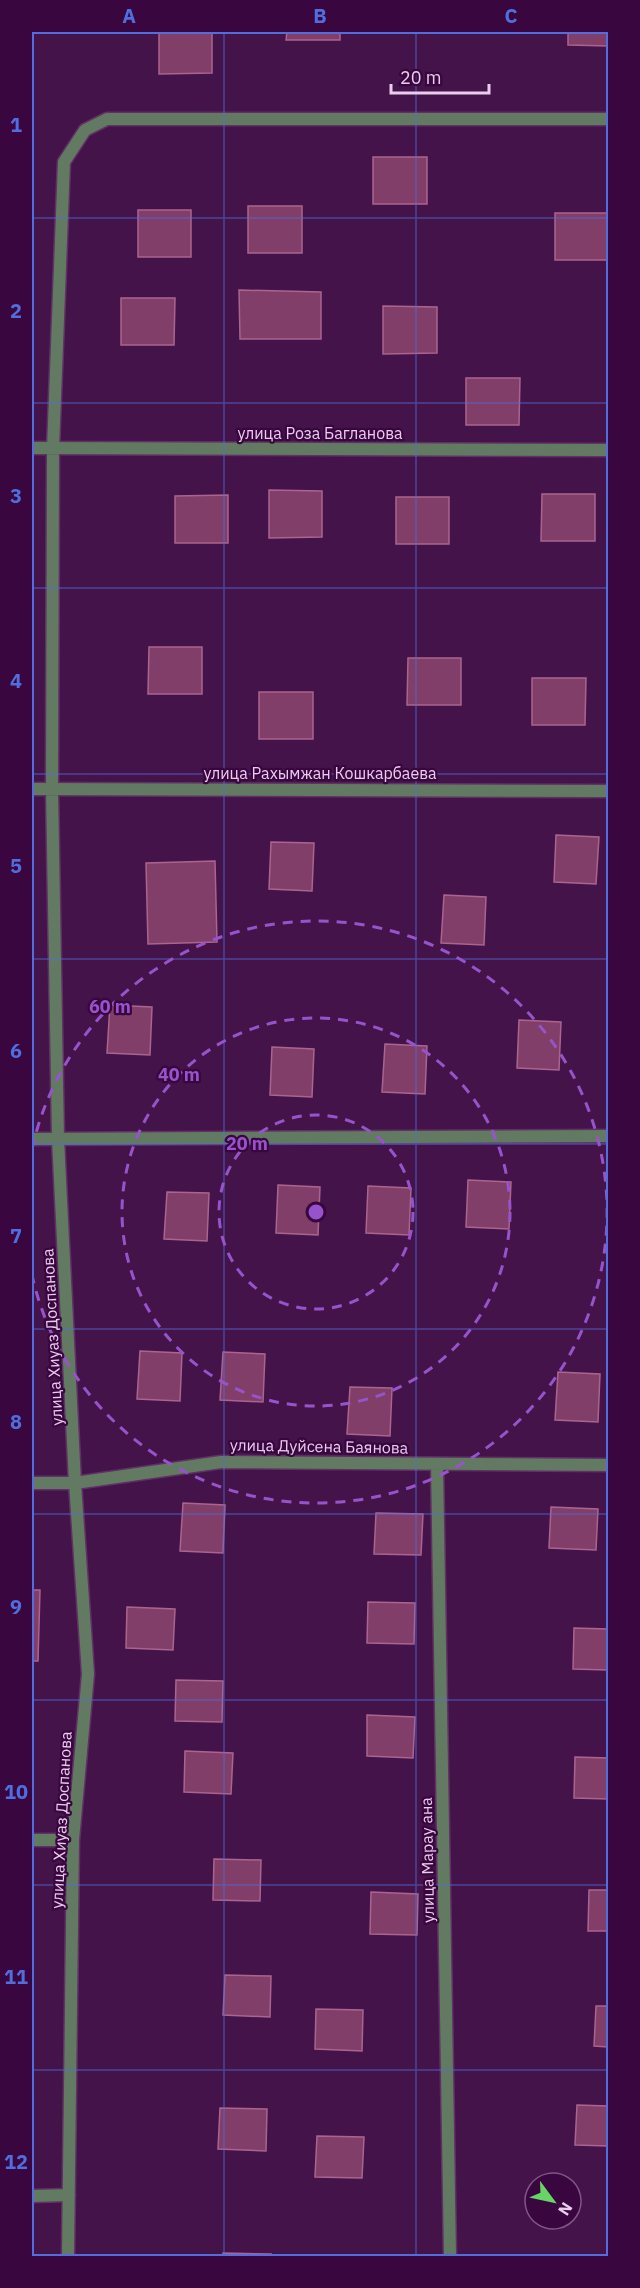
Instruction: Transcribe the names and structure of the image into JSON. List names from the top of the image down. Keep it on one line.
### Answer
{"streets":{"street":["улица Роза Багланова","улица Рахымжан Кошкарбаева","улица Хиуаз Доспанова","улица Дуйсена Баянова","улица Марау ана"]},"crossings":[["улица Роза Багланова","улица Хиуаз Доспанова"],["улица Рахымжан Кошкарбаева","улица Хиуаз Доспанова"],["улица Хиуаз Доспанова","улица Дуйсена Баянова"],["улица Дуйсена Баянова","улица Марау ана"]],"scale_bar":"20 m","north":"bottom right","grid":{"columns":["A","B","C"],"rows":["1","2","3","4","5","6","7","8","9","10","11","12"]},"rings":["60 m","40 m","20 m"]}
